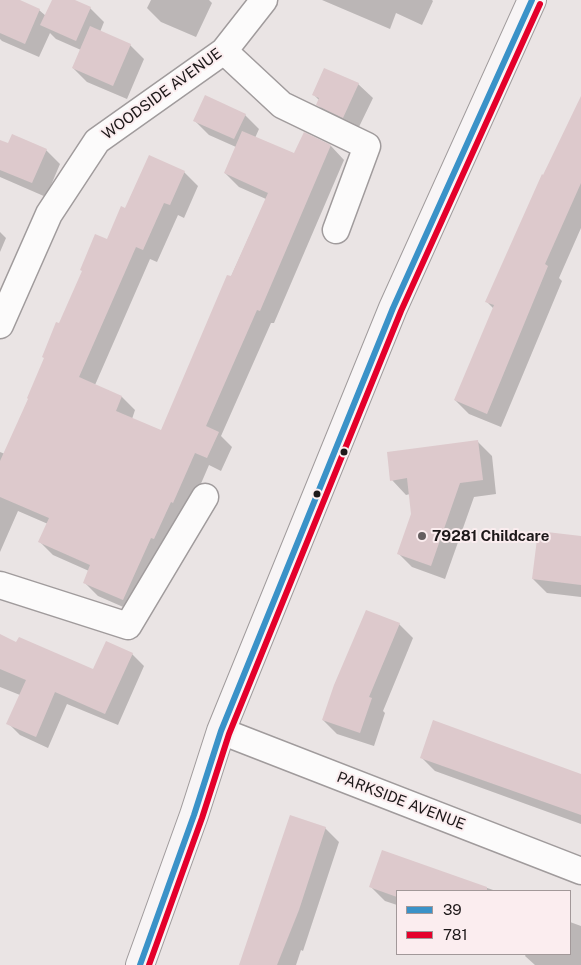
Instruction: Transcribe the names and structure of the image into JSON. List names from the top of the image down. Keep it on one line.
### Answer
{"streets":{"street":["WOODSIDE AVENUE","PARKSIDE AVENUE"]},"places":["79281 Childcare"],"lines":["transit line 39","transit line 781"],"legend":["39","781"]}
